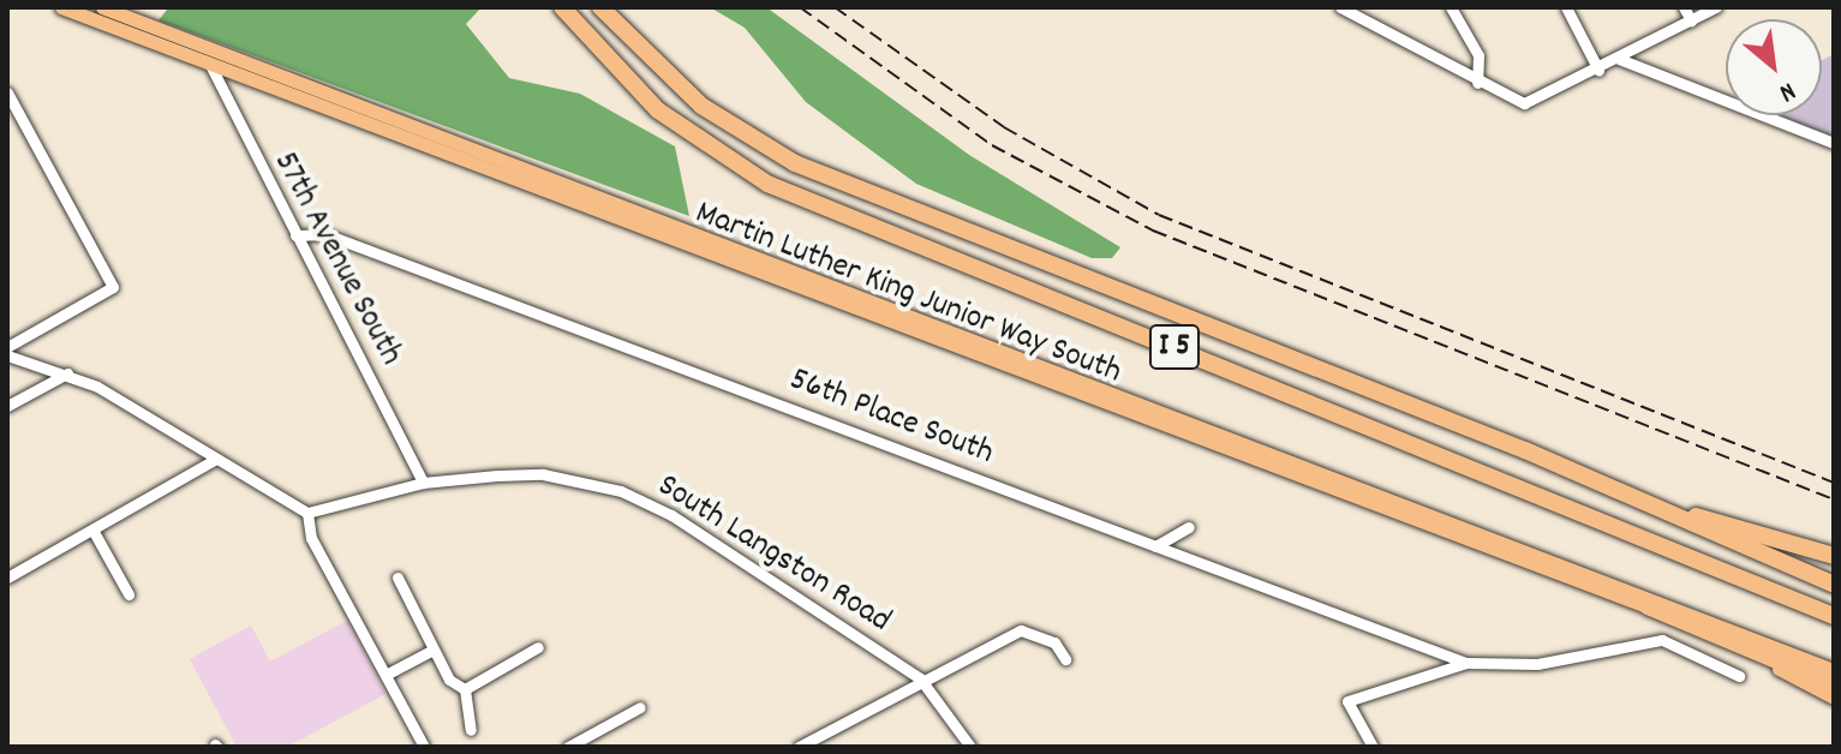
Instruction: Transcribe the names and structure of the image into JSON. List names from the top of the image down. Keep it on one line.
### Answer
{"streets":{"highway":["I 5"],"main road":["Martin Luther King Junior Way South"],"street":["57th Avenue South","56th Place South","South Langston Road"]},"crossings":[["57th Avenue South","Martin Luther King Junior Way South"],["57th Avenue South","56th Place South"],["57th Avenue South","South Langston Road"]],"north":"bottom right"}
